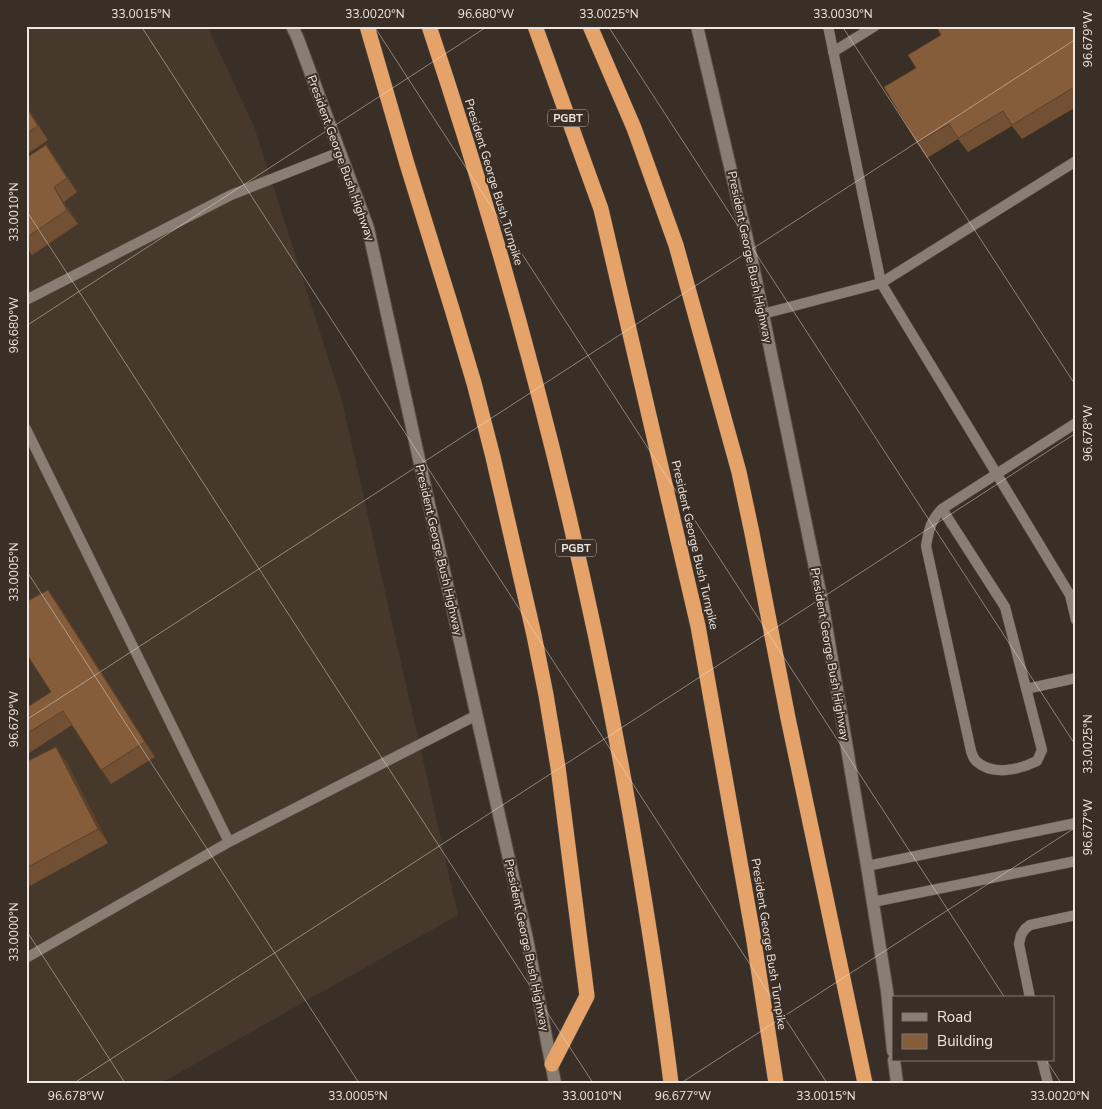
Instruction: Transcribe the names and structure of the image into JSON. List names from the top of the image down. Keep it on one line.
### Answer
{"streets":{"highway":["PGBT","President George Bush Turnpike"],"main road":["President George Bush Highway"]},"legend":["Road","Building"],"coordinates":["33.0015°N","33.0020°N","96.680°W","33.0025°N","33.0030°N","96.679°W","33.0010°N","96.678°W","33.0005°N","96.677°W","33.0000°N"]}
